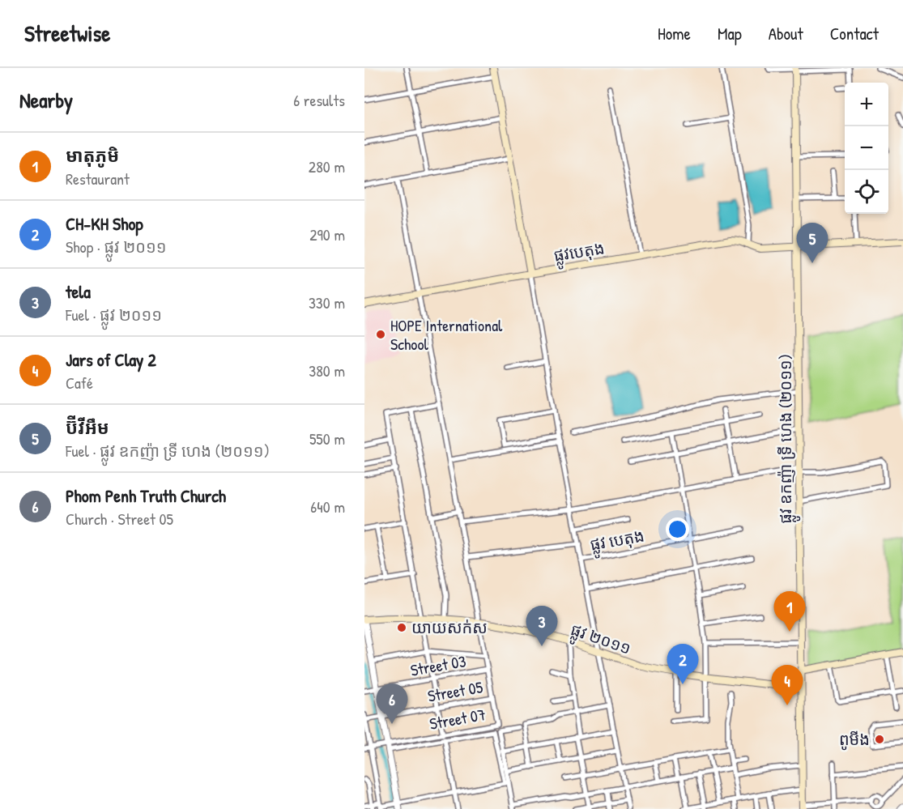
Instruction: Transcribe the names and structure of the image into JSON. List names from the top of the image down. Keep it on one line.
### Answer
{"streets":{"main road":["ផ្លូវបេតុង","ផ្លូវ ឧកញ៉ា ទ្រី ហេង (២០១១)","ផ្លូវ ២០១១"],"street":["ផ្លូវ បេតុង","Street 03","Street 05","Street 07"]},"crossings":[["ផ្លូវបេតុង","ផ្លូវ ឧកញ៉ា ទ្រី ហេង (២០១១)"],["ផ្លូវ ឧកញ៉ា ទ្រី ហេង (២០១១)","ផ្លូវ ២០១១"],["Street 05","Street 07"]],"places":["HOPE International School","យាយសក់ស","ពូមីង"],"page":{"header":"Streetwise","nav":["Home","Map","About","Contact"],"heading":["Nearby","6 results"],"map_buttons":["+","−"],"list":[{"mark":"1","name":"មាតុភូមិ","note":"Restaurant","value":"280 m"},{"mark":"2","name":"CH-KH Shop","note":"Shop · ផ្លូវ ២០១១","value":"290 m"},{"mark":"3","name":"tela","note":"Fuel · ផ្លូវ ២០១១","value":"330 m"},{"mark":"4","name":"Jars of Clay 2","note":"Café","value":"380 m"},{"mark":"5","name":"ប៊ីវីអឹម","note":"Fuel · ផ្លូវ ឧកញ៉ា ទ្រី ហេង (២០១១)","value":"550 m"},{"mark":"6","name":"Phom Penh Truth Church","note":"Church · Street 05","value":"640 m"}],"pins":["5","1","3","2","4","6"]}}
